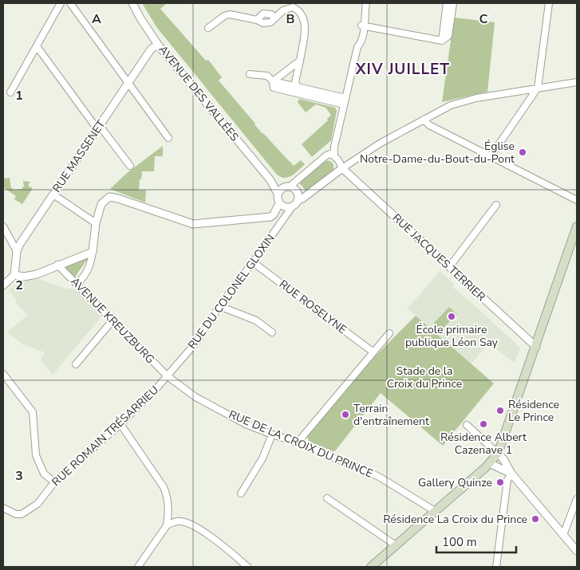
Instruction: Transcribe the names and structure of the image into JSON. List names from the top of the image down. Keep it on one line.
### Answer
{"streets":{"street":["AVENUE DES VALLÉES","RUE MASSENET","RUE JACQUES TERRIER","RUE DU COLONEL GLOXIN","RUE ROSELYNE","AVENUE KREUZBURG","RUE ROMAIN TRÉSARRIEU","RUE DE LA CROIX DU PRINCE"]},"crossings":[["AVENUE DES VALLÉES","RUE MASSENET"],["AVENUE DES VALLÉES","RUE DU COLONEL GLOXIN"],["RUE DU COLONEL GLOXIN","RUE ROSELYNE"],["RUE DU COLONEL GLOXIN","AVENUE KREUZBURG"],["RUE DU COLONEL GLOXIN","RUE ROMAIN TRÉSARRIEU"],["RUE DU COLONEL GLOXIN","RUE DE LA CROIX DU PRINCE"],["AVENUE KREUZBURG","RUE ROMAIN TRÉSARRIEU"],["AVENUE KREUZBURG","RUE DE LA CROIX DU PRINCE"],["RUE ROMAIN TRÉSARRIEU","RUE DE LA CROIX DU PRINCE"]],"districts":["XIV JUILLET"],"parks":["Stade de la Croix du Prince"],"places":["Église Notre-Dame-du-Bout-du-Pont","École primaire publique Léon Say","Résidence Le Prince","Terrain d'entraînement","Résidence Albert Cazenave 1","Gallery Quinze","Résidence La Croix du Prince"],"scale_bar":"100 m","grid":{"columns":["A","B","C"],"rows":["1","2","3"]}}
